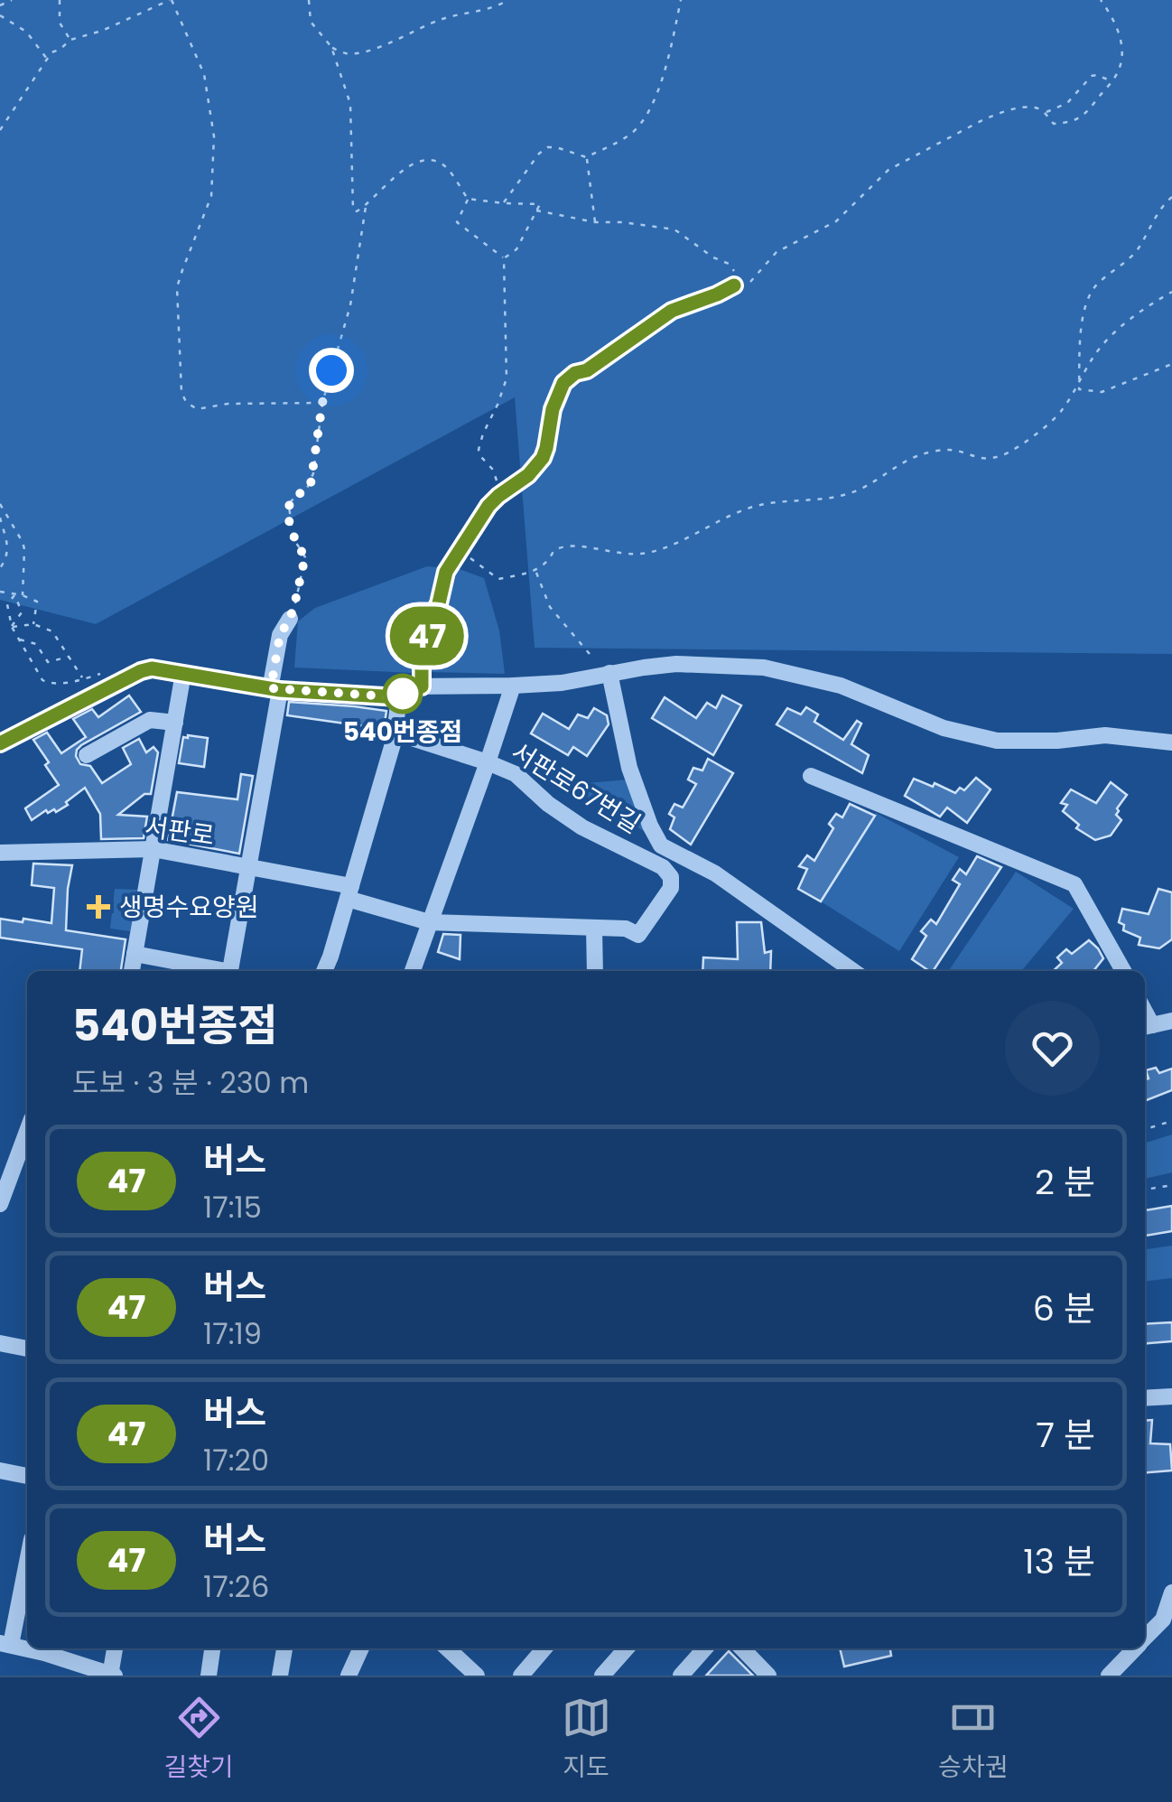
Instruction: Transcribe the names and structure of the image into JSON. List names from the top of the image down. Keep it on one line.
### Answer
{"streets":{"street":["서판로67번길","서판로"]},"crossings":[["서판로67번길","서판로"]],"places":{"other":["540번종점"],"health":["생명수요양원"]},"lines":["bus line 47"],"page":{"on_map":"47","heading":["540번종점","도보 · 3 분 · 230 m"],"list":[{"mark":"47","name":"버스","note":"17:15","value":"2 분"},{"mark":"47","name":"버스","note":"17:19","value":"6 분"},{"mark":"47","name":"버스","note":"17:20","value":"7 분"},{"mark":"47","name":"버스","note":"17:26","value":"13 분"}],"tabs":["길찾기","지도","승차권"]}}
